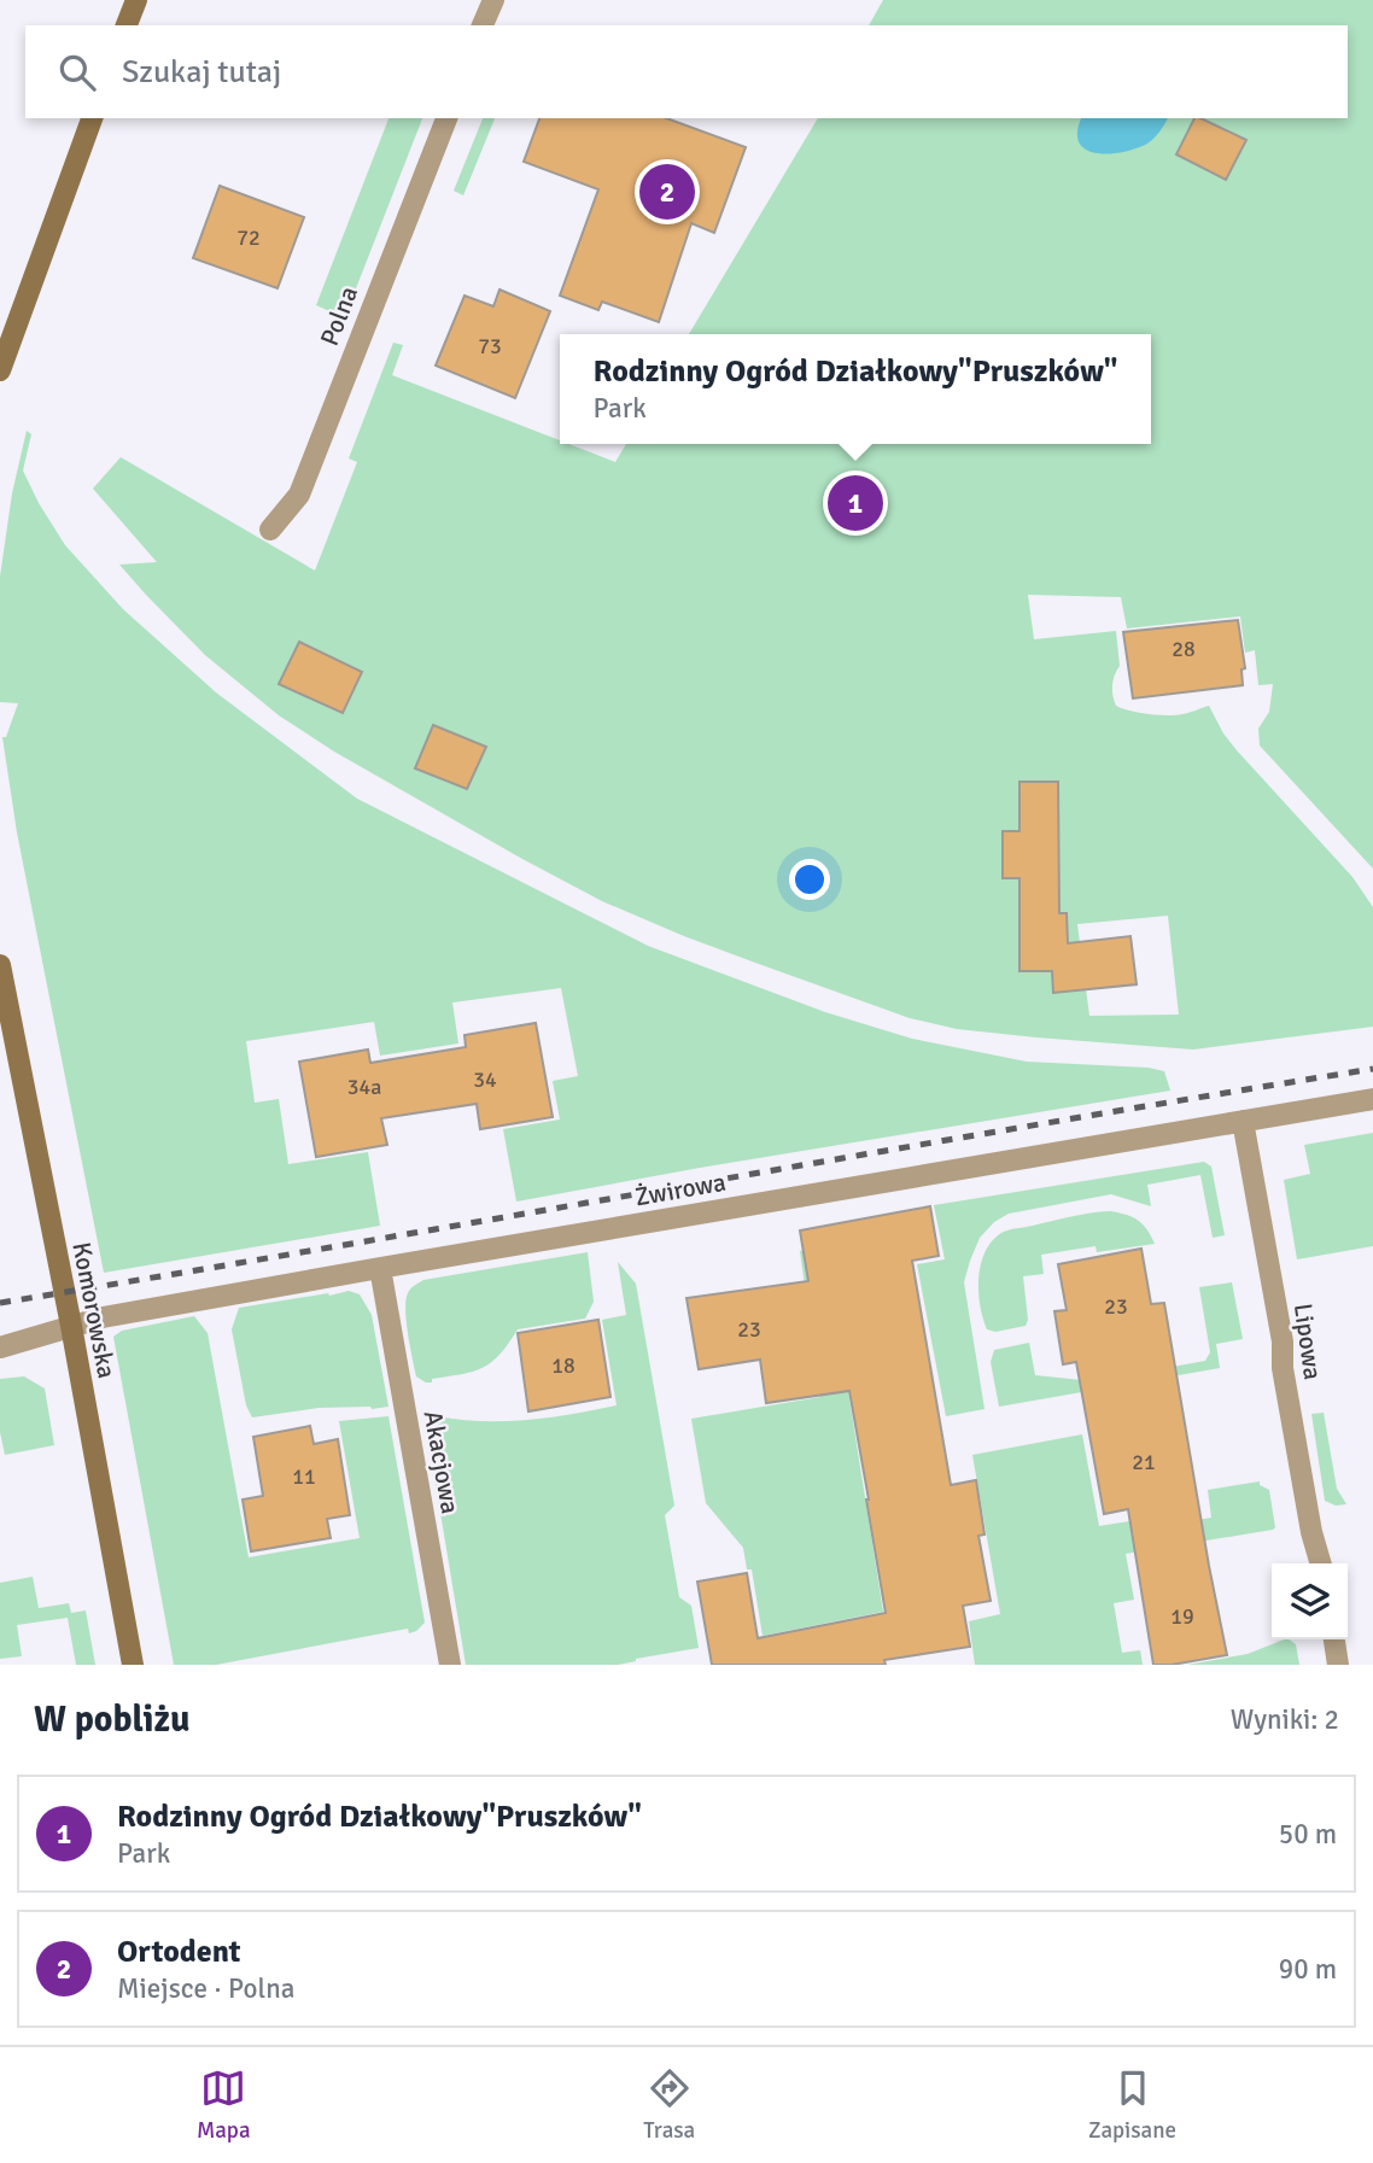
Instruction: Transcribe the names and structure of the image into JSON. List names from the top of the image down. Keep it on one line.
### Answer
{"streets":{"street":["Polna","Żwirowa","Komorowska","Lipowa","Akacjowa"]},"crossings":[["Żwirowa","Komorowska"],["Żwirowa","Lipowa"],["Żwirowa","Akacjowa"]],"house_numbers":["72","73","28","34","34a","23","23","18","21","11","19"],"page":{"search":"Szukaj tutaj","pins":["2","1"],"popup":["Rodzinny Ogród Działkowy\"Pruszków\"","Park"],"heading":["W pobliżu","Wyniki: 2"],"list":[{"mark":"1","name":"Rodzinny Ogród Działkowy\"Pruszków\"","note":"Park","value":"50 m"},{"mark":"2","name":"Ortodent","note":"Miejsce · Polna","value":"90 m"}],"nav":["Mapa","Trasa","Zapisane"]}}
